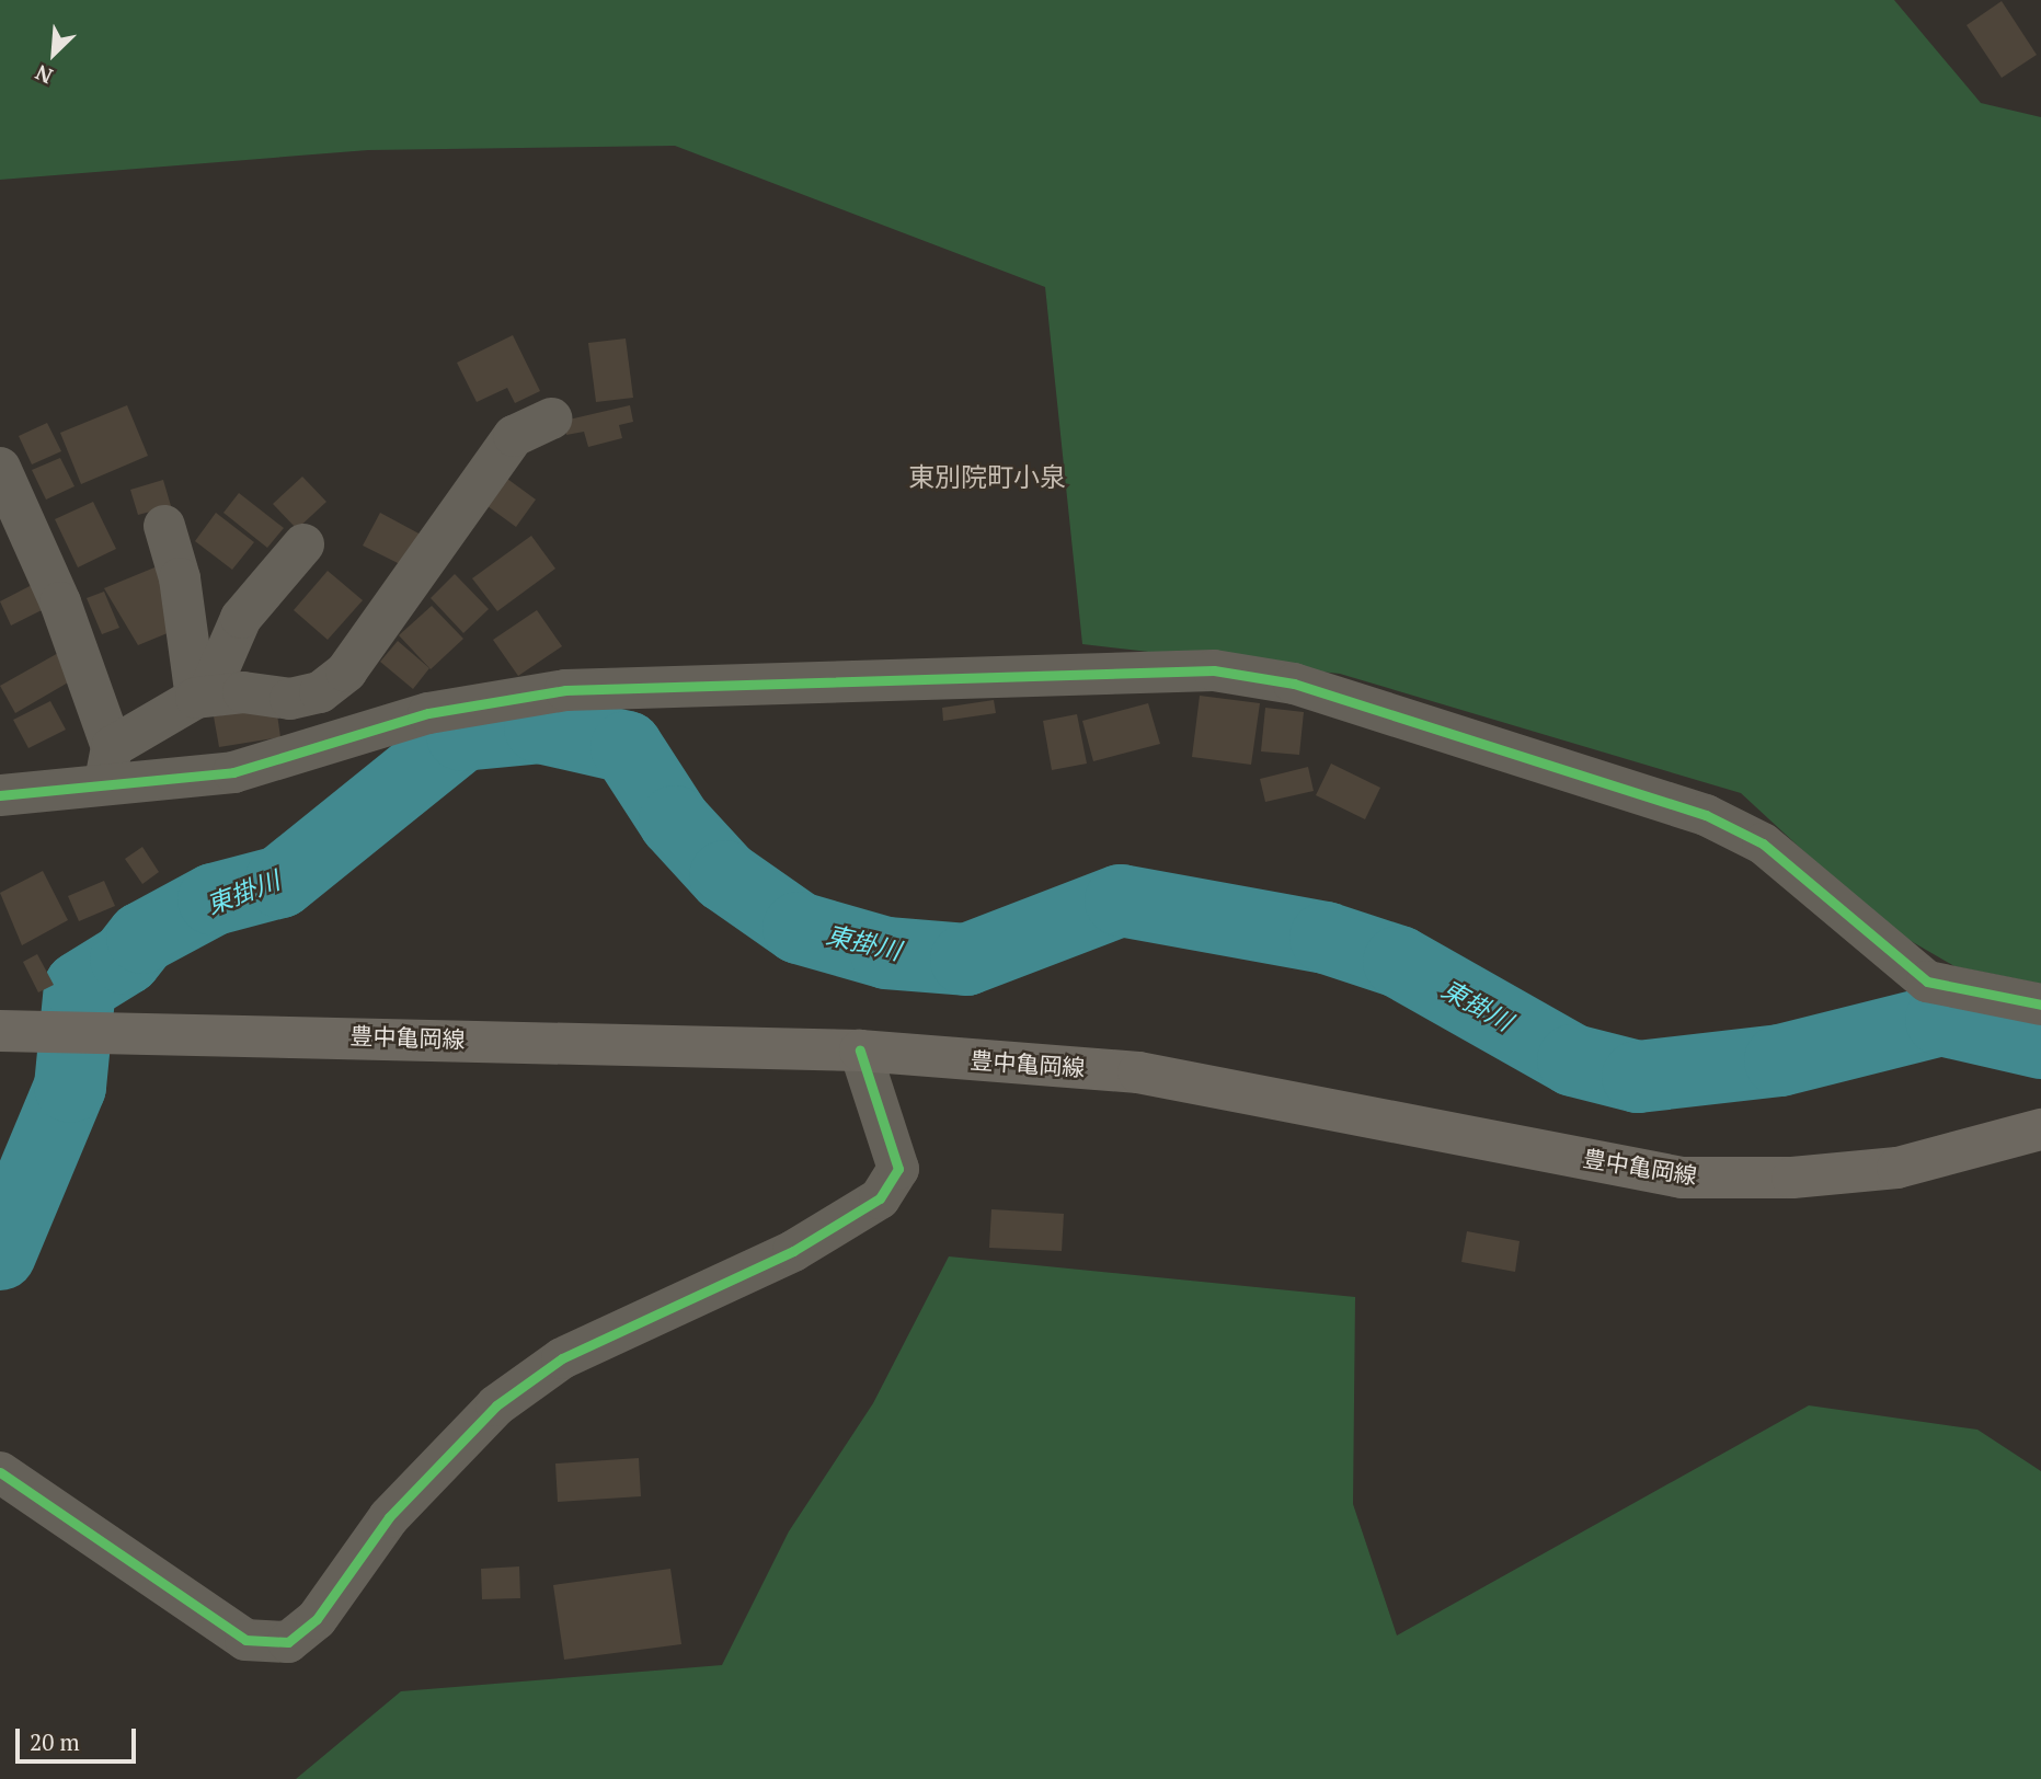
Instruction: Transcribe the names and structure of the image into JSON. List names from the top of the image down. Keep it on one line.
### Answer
{"streets":{"main road":["豊中亀岡線"]},"districts":["東別院町小泉"],"water":["東掛川"],"scale_bar":"20 m","north":"bottom left"}
